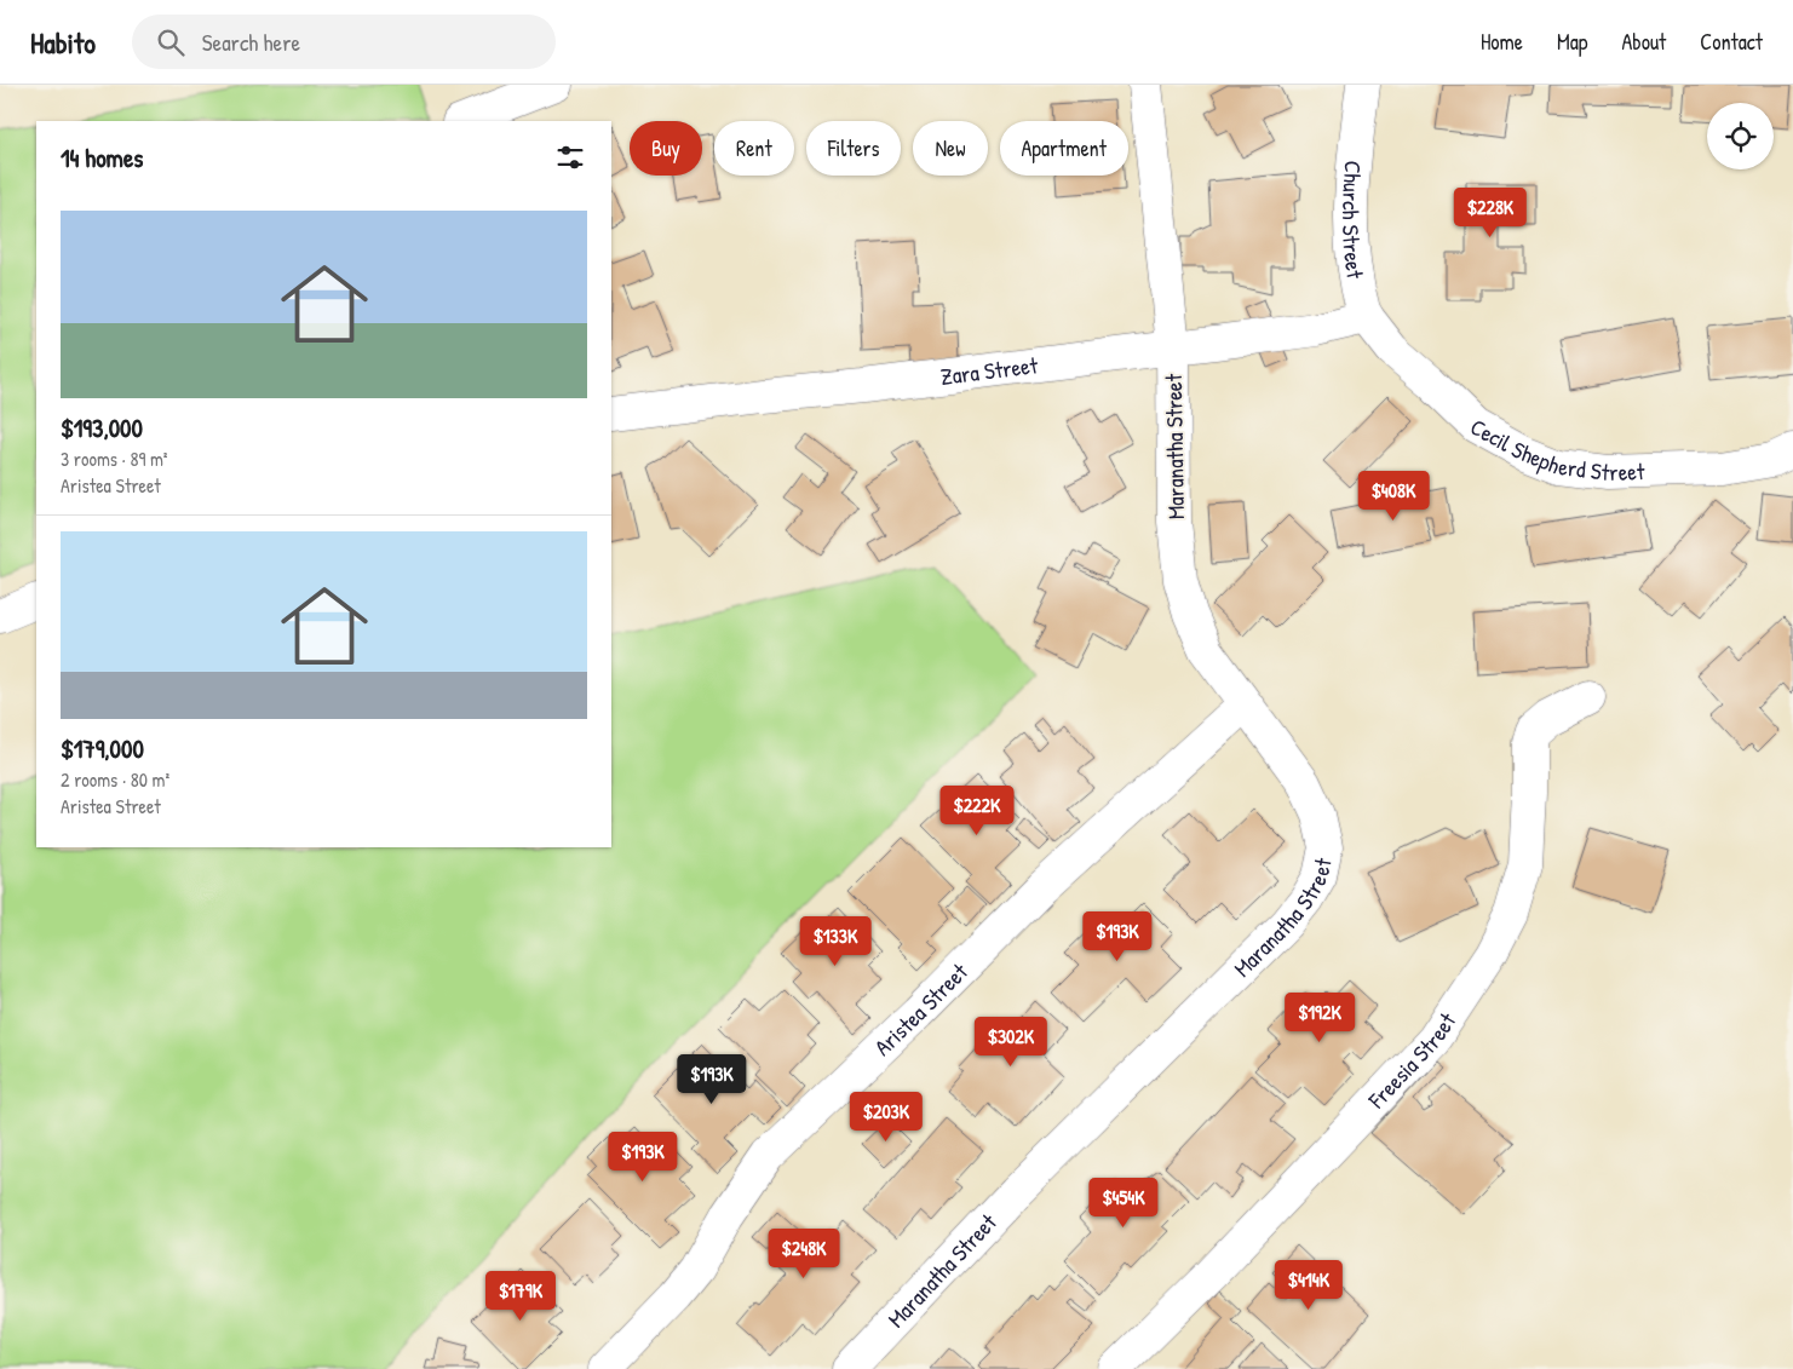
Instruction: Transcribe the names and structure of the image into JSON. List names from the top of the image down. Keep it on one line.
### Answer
{"streets":{"street":["Church Street","Zara Street","Cecil Shepherd Street","Maranatha Street","Aristea Street","Freesia Street"]},"crossings":[["Church Street","Zara Street"],["Church Street","Cecil Shepherd Street"],["Zara Street","Cecil Shepherd Street"],["Zara Street","Maranatha Street"],["Maranatha Street","Aristea Street"]],"page":{"header":"Habito","search":"Search here","nav":["Home","Map","About","Contact"],"chip":["Buy","Rent","Filters","New","Apartment"],"heading":"14 homes","price":["$228K","$408K","$222K","$193K","$133K","$192K","$302K","$193K","$203K","$193K","$454K","$248K","$414K","$179K"],"list":[{"name":"$193,000","note":"3 rooms · 89 m² · Aristea Street"},{"name":"$179,000","note":"2 rooms · 80 m² · Aristea Street"}]}}
